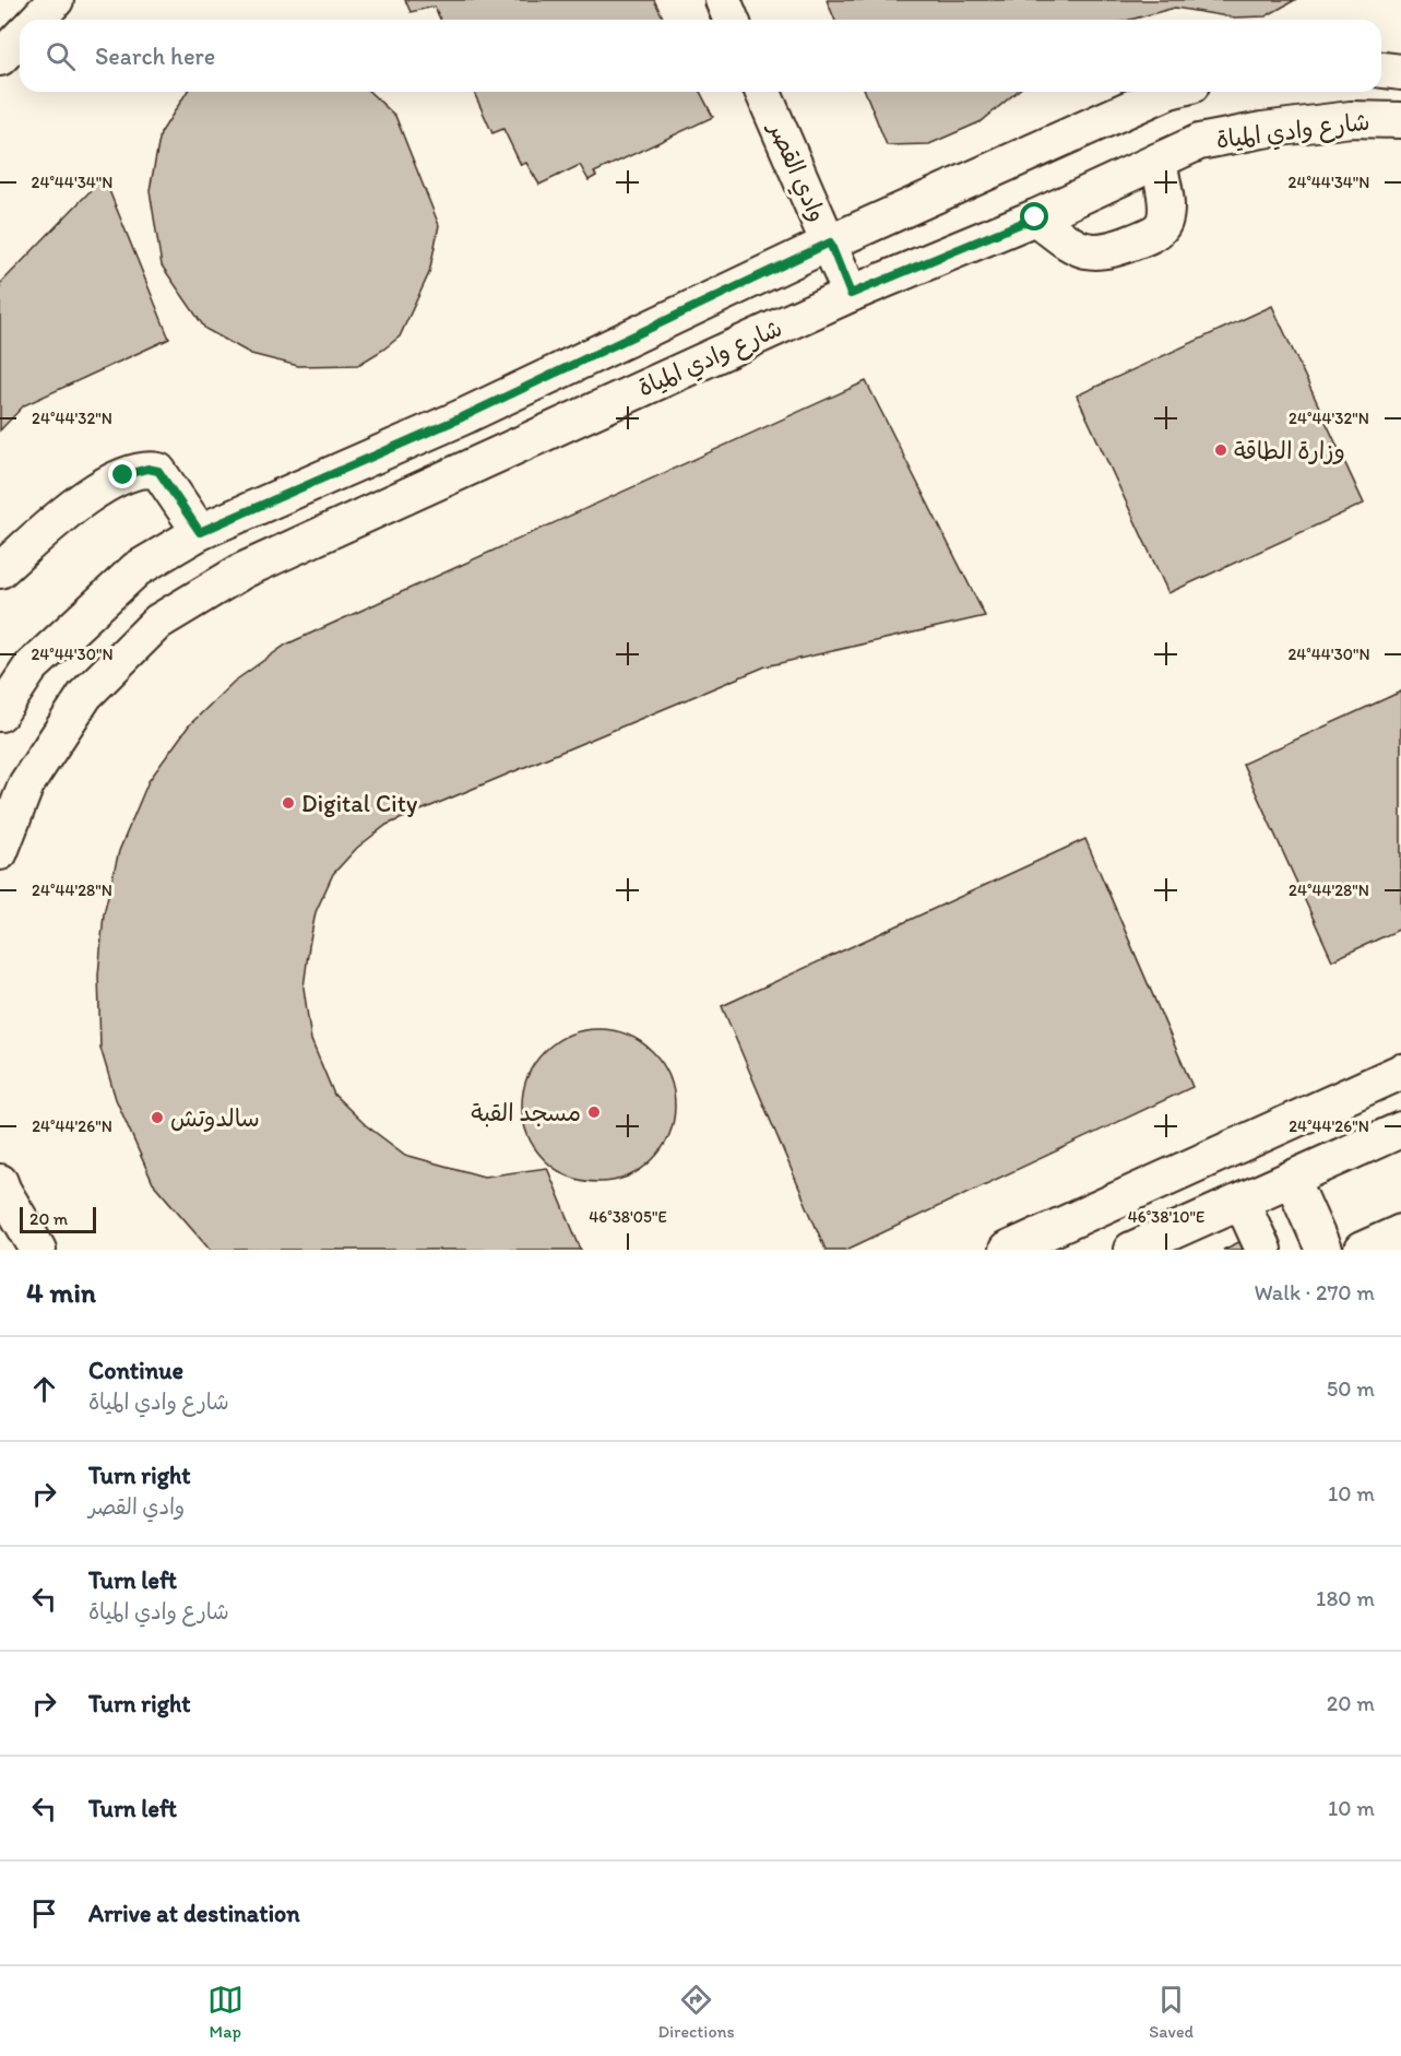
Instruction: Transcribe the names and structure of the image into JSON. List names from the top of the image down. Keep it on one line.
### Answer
{"streets":{"street":["شارع وادي المياة","وادي القصر"]},"crossings":[["شارع وادي المياة","وادي القصر"]],"places":["وزارة الطاقة","Digital City","مسجد القبة","سالدوتش"],"scale_bar":"20 m","page":{"search":"Search here","scale":"20 m","heading":["4 min","Walk · 270 m"],"list":[["Continue","شارع وادي المياة","50 m"],["Turn right","وادي القصر","10 m"],["Turn left","شارع وادي المياة","180 m"],["Turn right","20 m"],["Turn left","10 m"],"Arrive at destination"],"nav":["Map","Directions","Saved"]},"coordinates":["24°44'34\"N","24°44'32\"N","24°44'30\"N","24°44'28\"N","24°44'26\"N","46°38'05\"E","46°38'10\"E"]}
